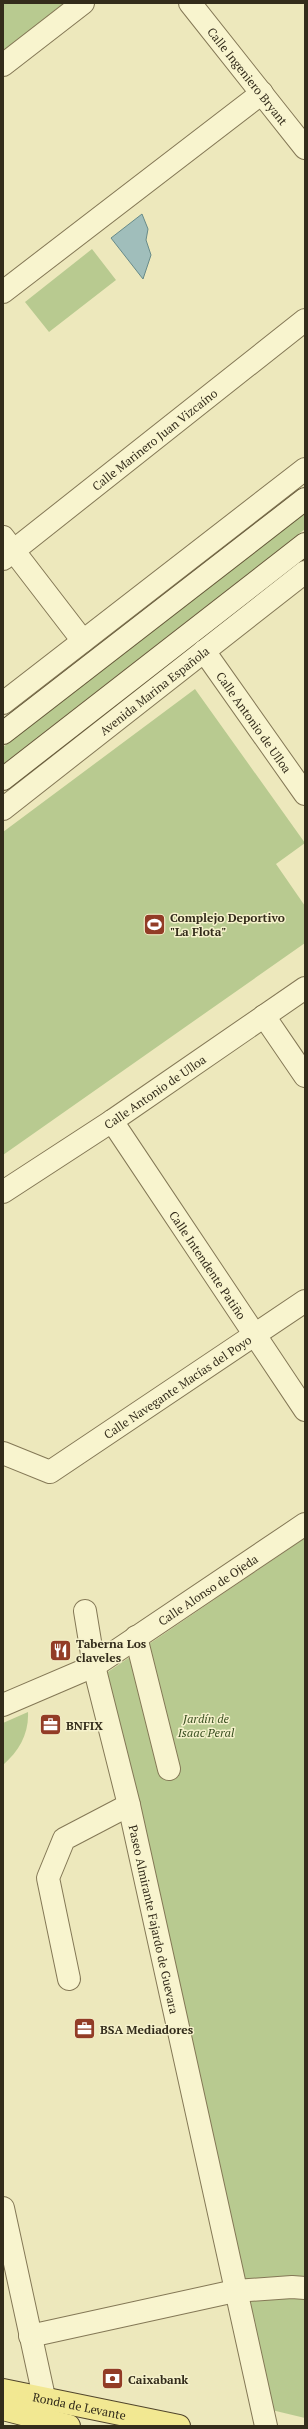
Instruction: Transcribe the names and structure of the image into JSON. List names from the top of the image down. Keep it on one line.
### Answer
{"streets":{"main road":["Ronda de Levante"],"street":["Calle Ingeniero Bryant","Calle Marinero Juan Vizcaíno","Avenida Marina Española","Calle Antonio de Ulloa","Calle Intendente Patiño","Calle Navegante Macías del Poyo","Calle Alonso de Ojeda","Paseo Almirante Fajardo de Guevara"]},"crossings":[["Avenida Marina Española","Calle Antonio de Ulloa"],["Calle Antonio de Ulloa","Calle Intendente Patiño"],["Calle Intendente Patiño","Calle Navegante Macías del Poyo"],["Calle Alonso de Ojeda","Paseo Almirante Fajardo de Guevara"]],"parks":["Jardín de Isaac Peral"],"places":{"sports":["Complejo Deportivo \"La Flota\""],"restaurant":["Taberna Los claveles"],"office":["BNFIX","BSA Mediadores"],"bank":["Caixabank"]}}
